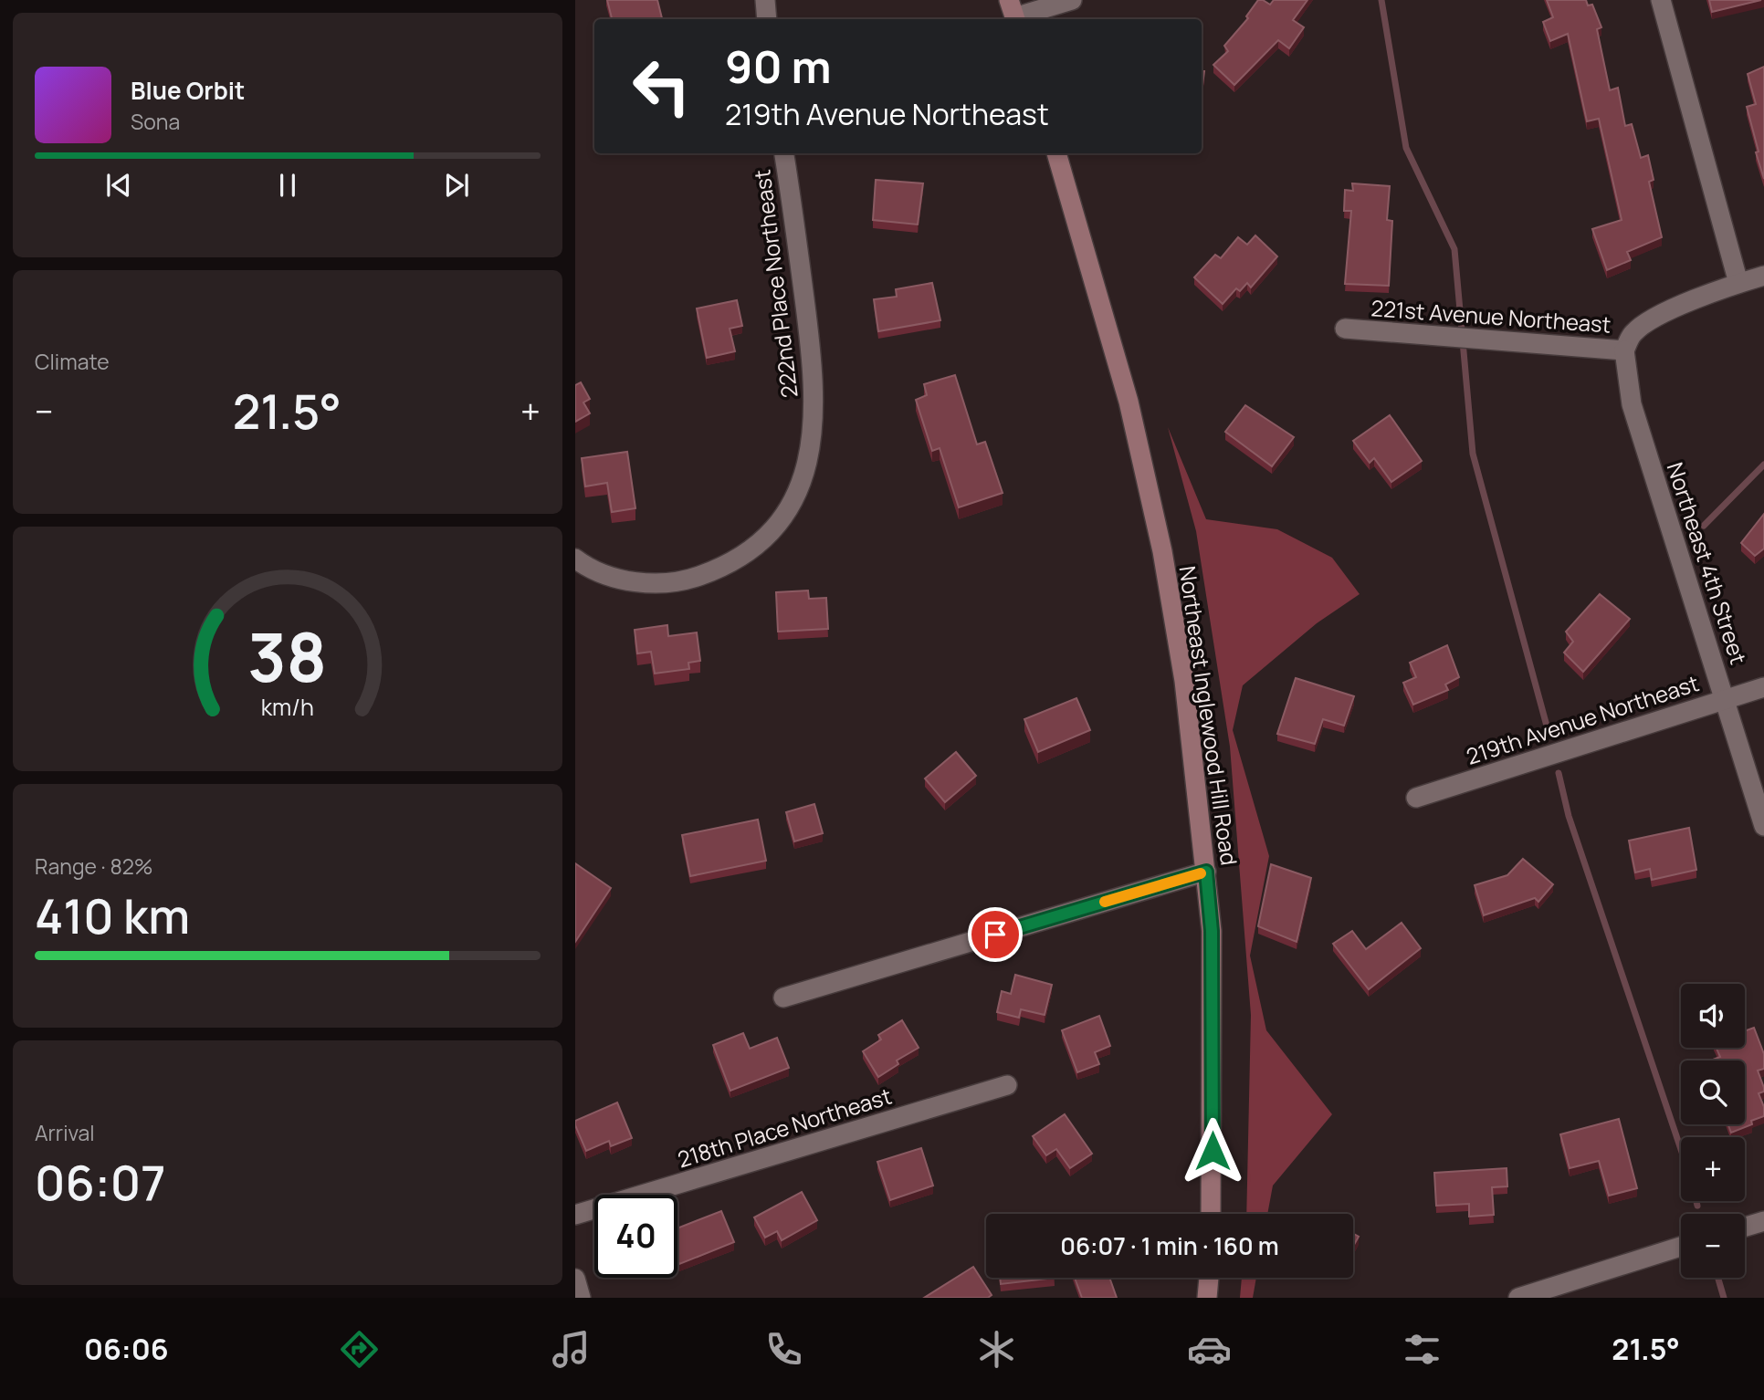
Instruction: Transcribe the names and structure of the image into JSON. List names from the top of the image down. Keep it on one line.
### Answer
{"streets":{"street":["222nd Place Northeast","221st Avenue Northeast","Northeast 4th Street","Northeast Inglewood Hill Road","219th Avenue Northeast","218th Place Northeast"]},"crossings":[["221st Avenue Northeast","Northeast 4th Street"],["Northeast 4th Street","219th Avenue Northeast"]],"page":{"turn":["90 m","219th Avenue Northeast"],"song":["Blue Orbit","Sona"],"tile":["Climate",["Range · 82%","410 km"],["Arrival","06:07"]],"heat":["−","21.5°","+"],"map_buttons":["+","−"],"limit":"40","trip":"06:07 · 1 min · 160 m","tabs":["06:06","21.5°"],"gauge":["38","km/h"]}}
